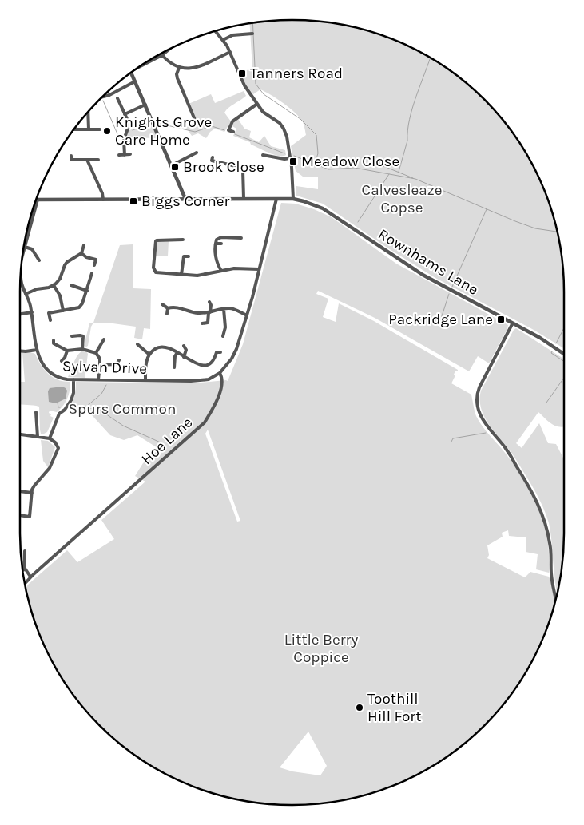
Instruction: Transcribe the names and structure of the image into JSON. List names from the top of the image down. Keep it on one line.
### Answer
{"streets":{"street":["Rownhams Lane","Sylvan Drive","Hoe Lane"]},"crossings":[["Rownhams Lane","Sylvan Drive"],["Sylvan Drive","Hoe Lane"]],"parks":["Calvesleaze Copse","Spurs Common","Little Berry Coppice"],"places":{"transit":["Tanners Road","Meadow Close","Brook Close","Biggs Corner","Packridge Lane"],"other":["Knights Grove Care Home","Toothill Hill Fort"]}}
